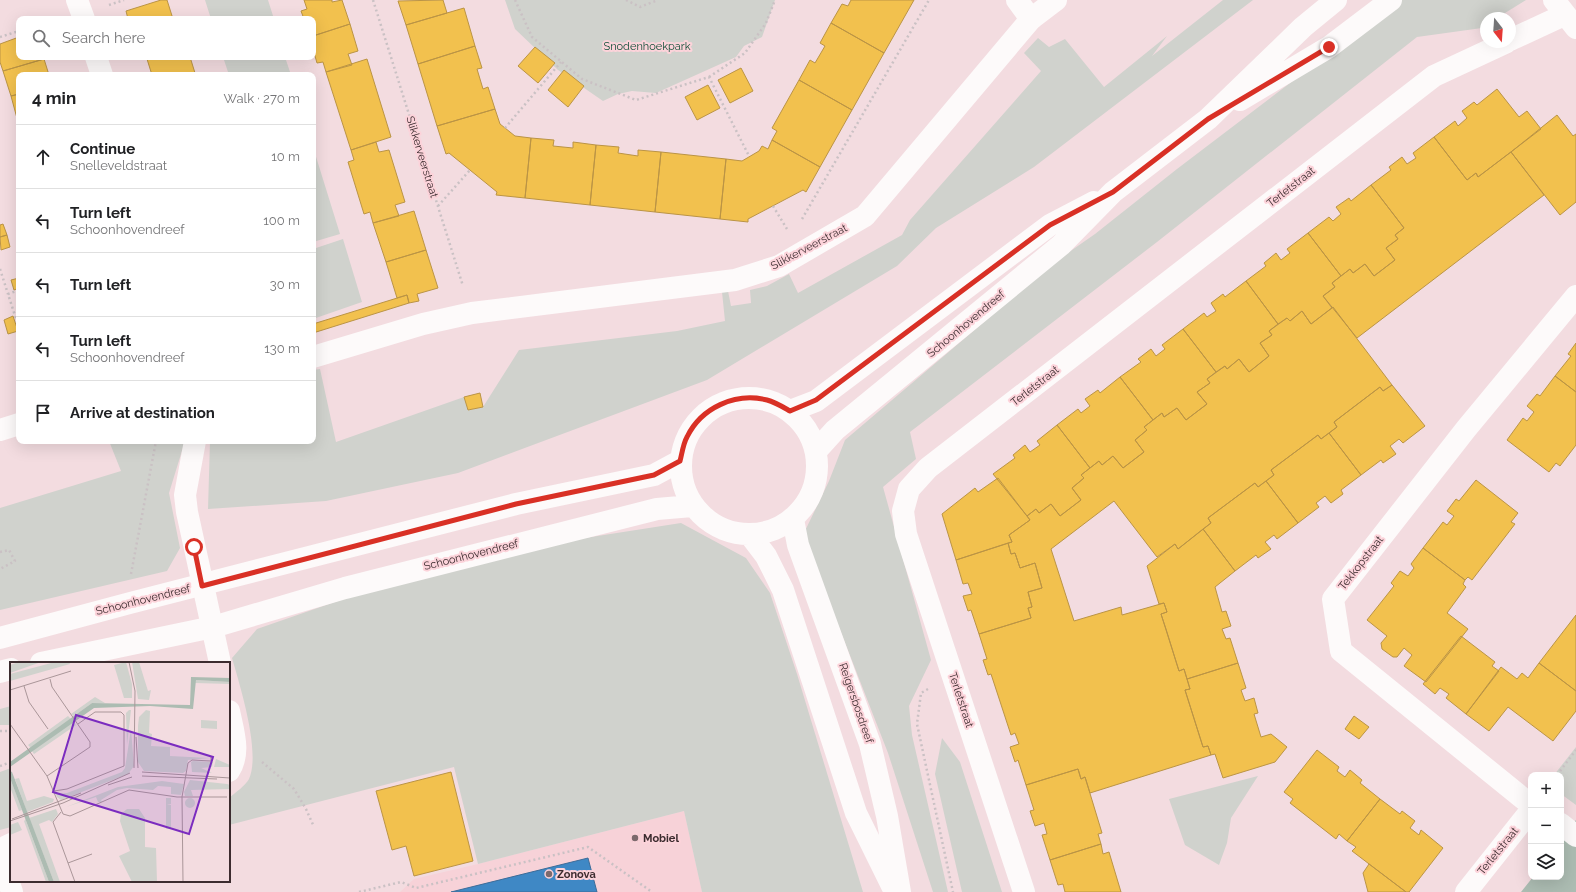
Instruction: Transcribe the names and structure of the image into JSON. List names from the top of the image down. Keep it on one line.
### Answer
{"streets":{"street":["Slikkerveerstraat","Terletstraat","Schoonhovendreef","Tekkopstraat","Reigersbosdreef"]},"crossings":[["Schoonhovendreef","Reigersbosdreef"]],"parks":["Snodenhoekpark"],"places":["Mobiel","Zonova"],"north":"bottom","page":{"search":"Search here","heading":["4 min","Walk · 270 m"],"list":[["Continue","Snelleveldstraat","10 m"],["Turn left","Schoonhovendreef","100 m"],["Turn left","30 m"],["Turn left","Schoonhovendreef","130 m"],"Arrive at destination"],"map_buttons":["+","−"]}}
